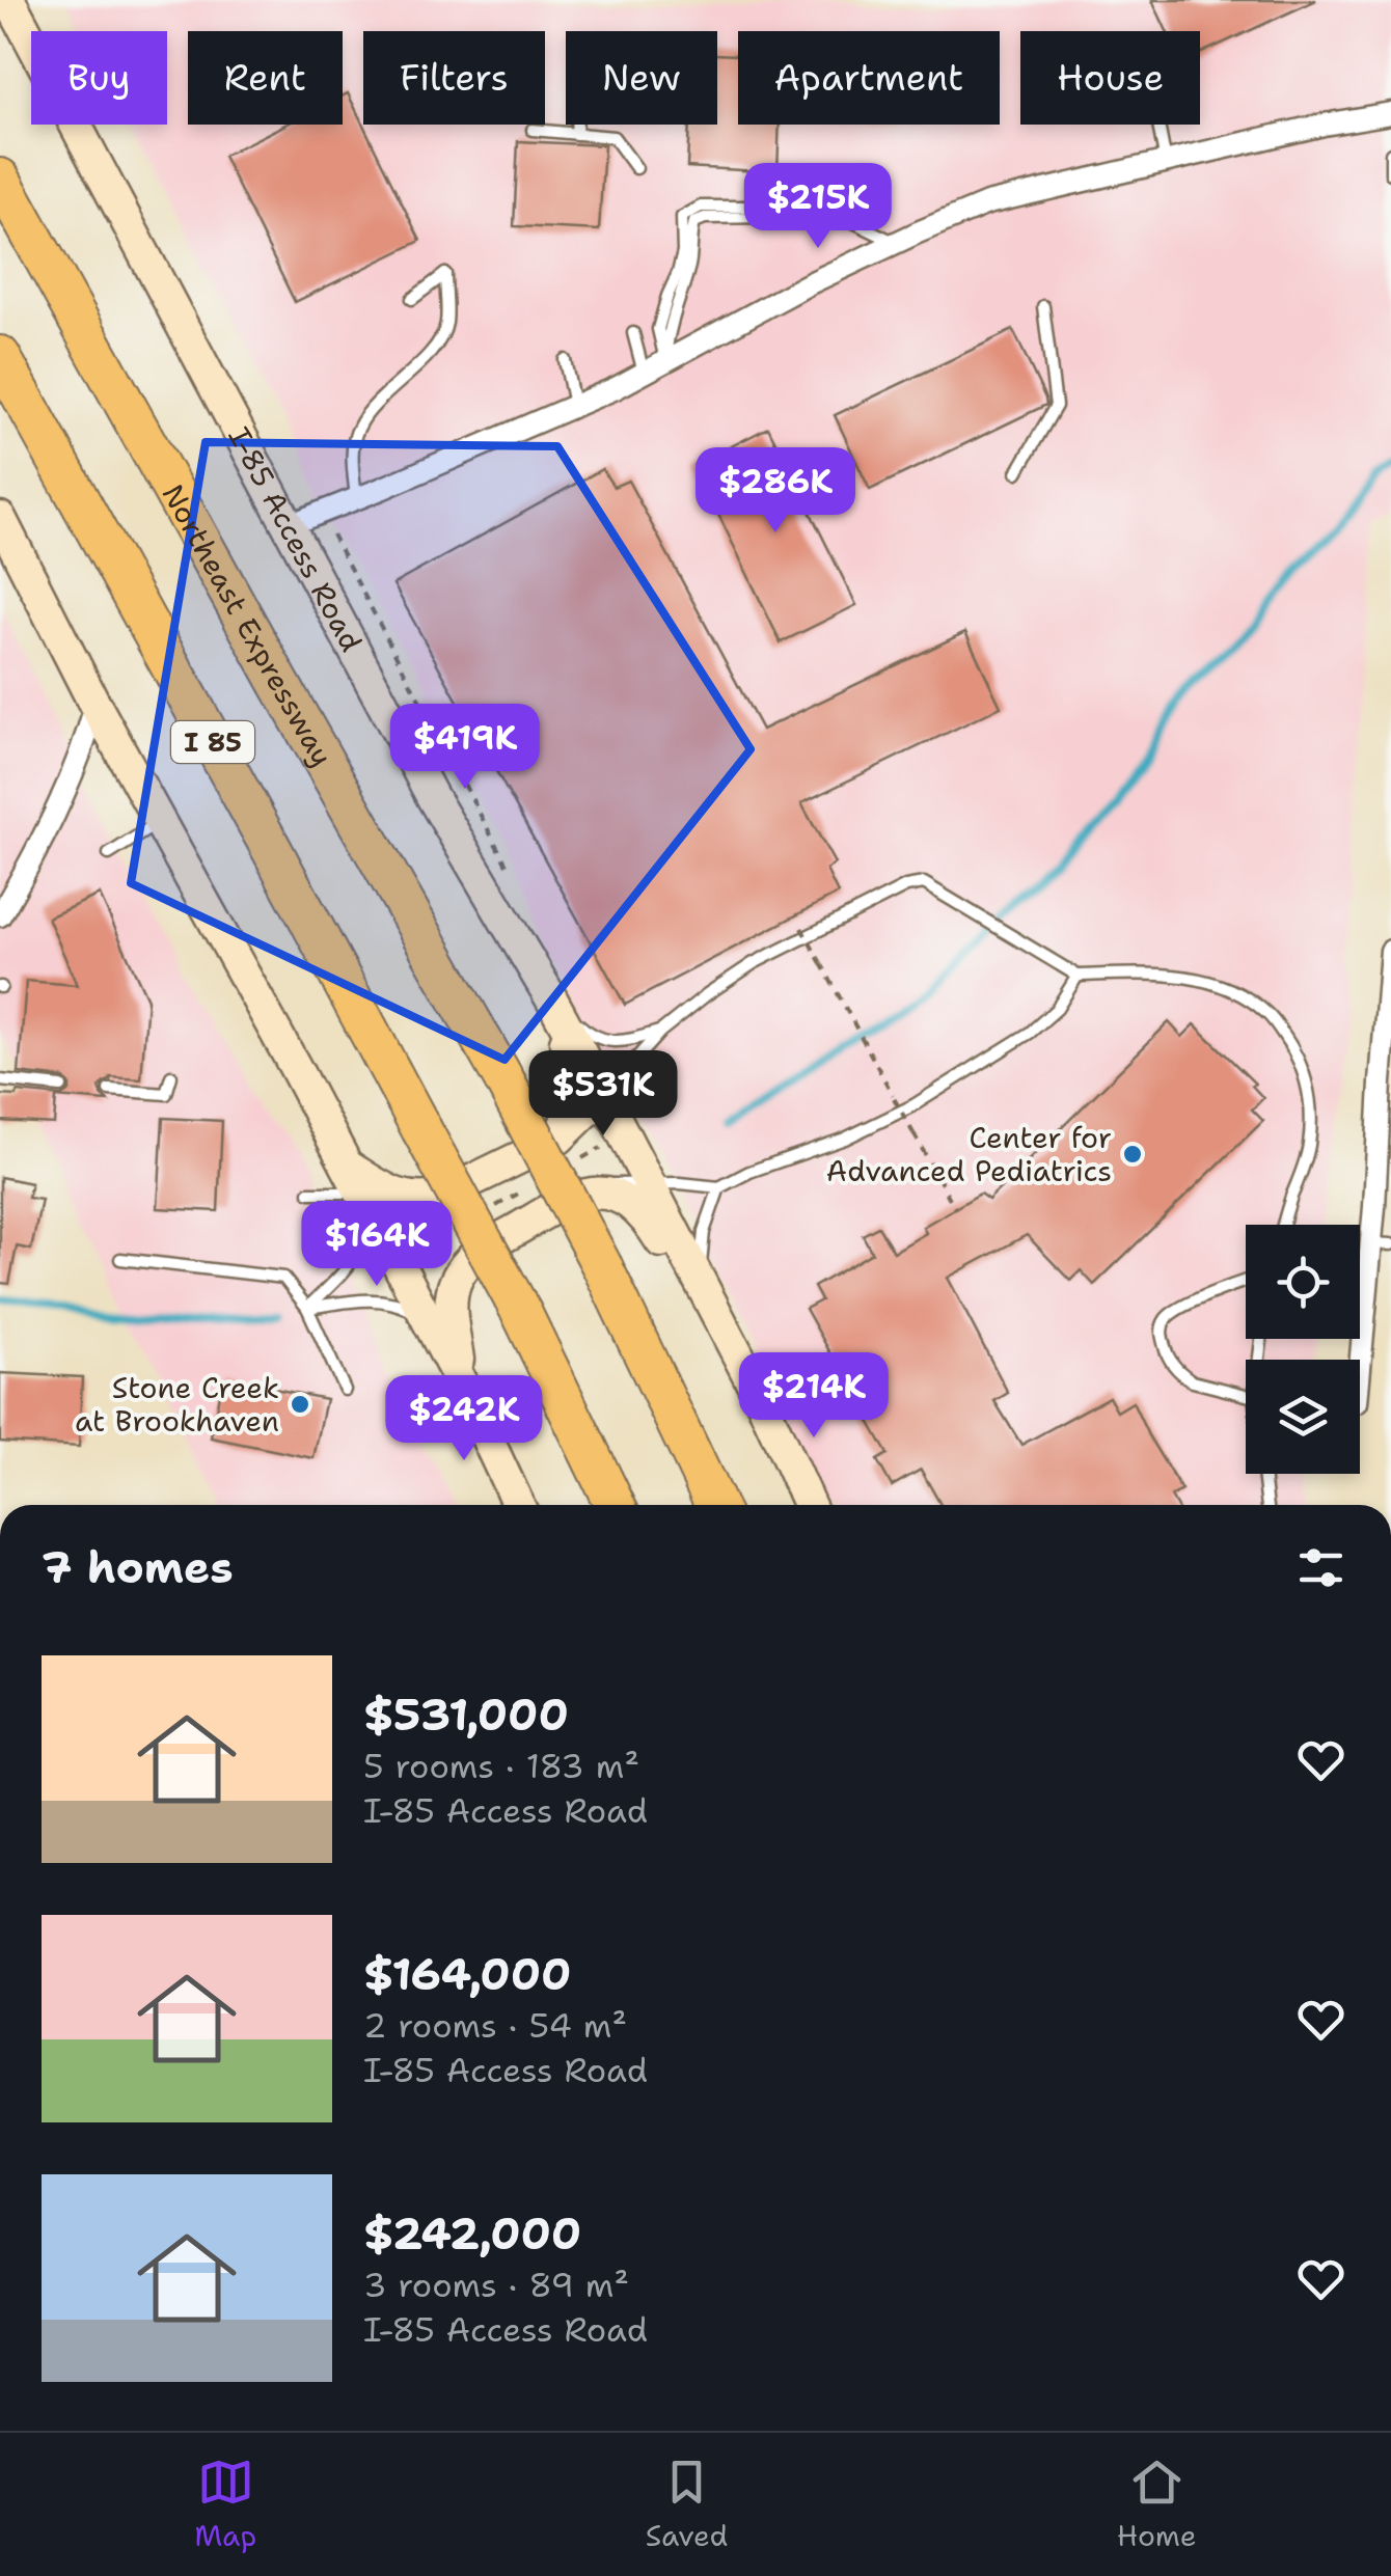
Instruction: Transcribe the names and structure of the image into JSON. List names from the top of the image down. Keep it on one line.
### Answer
{"streets":{"highway":["Northeast Expressway","I 85"],"main road":["I-85 Access Road"]},"places":["Center for Advanced Pediatrics","Stone Creek at Brookhaven"],"page":{"chip":["Buy","Rent","Filters","New","Apartment","House"],"price":["$215K","$286K","$419K","$531K","$164K","$214K","$242K"],"heading":"7 homes","list":[{"name":"$531,000","note":"5 rooms · 183 m² · I-85 Access Road"},{"name":"$164,000","note":"2 rooms · 54 m² · I-85 Access Road"},{"name":"$242,000","note":"3 rooms · 89 m² · I-85 Access Road"}],"tabs":["Map","Saved","Home"]}}
